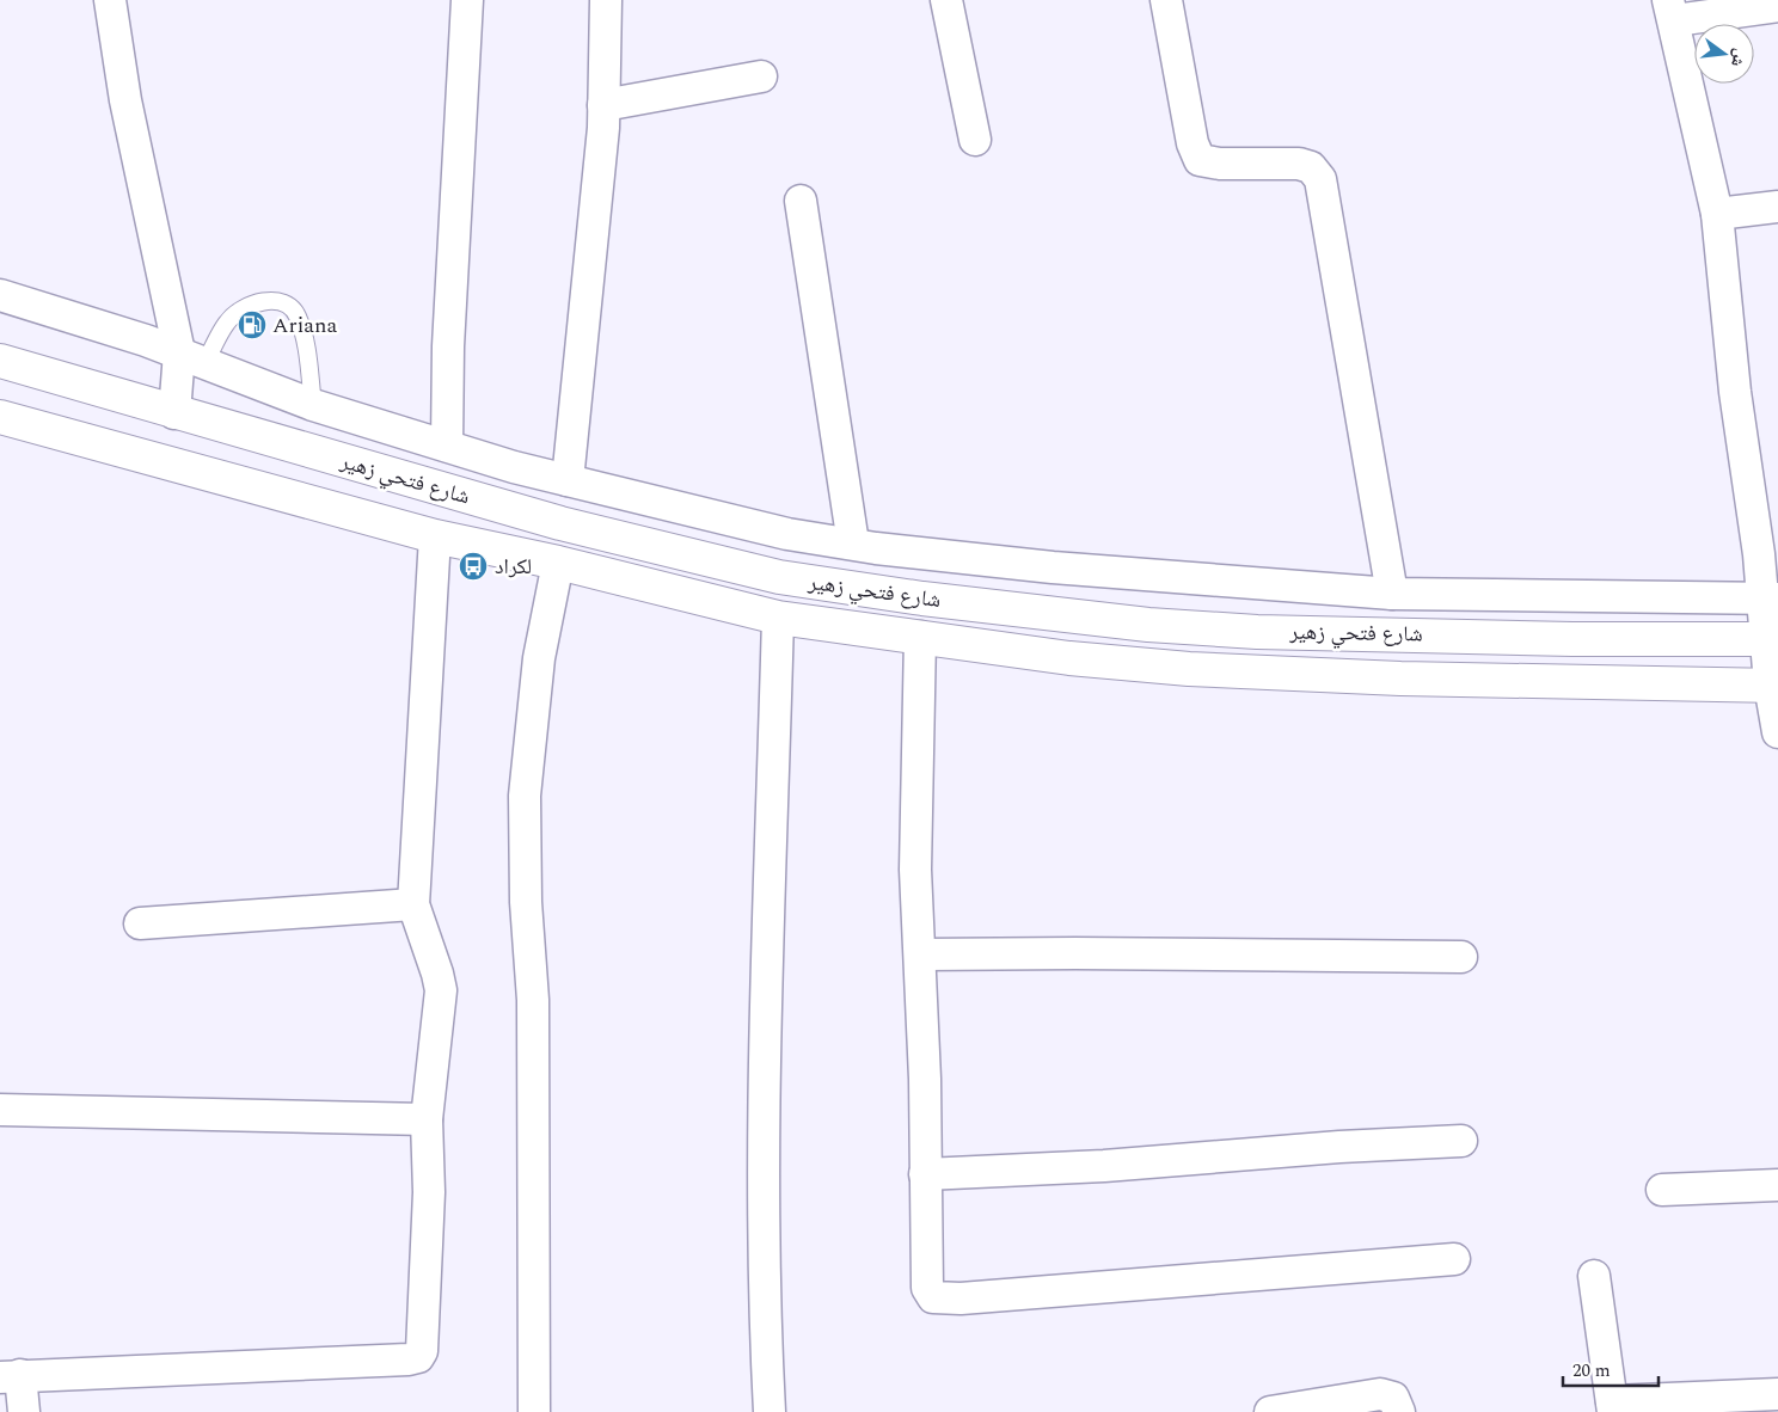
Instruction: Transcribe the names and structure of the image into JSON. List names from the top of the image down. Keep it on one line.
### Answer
{"streets":{"street":["شارع فتحي زهير"]},"places":{"fuel station":["Ariana"],"bus stop":["لكراد"]},"scale_bar":"20 m","north":"right"}
